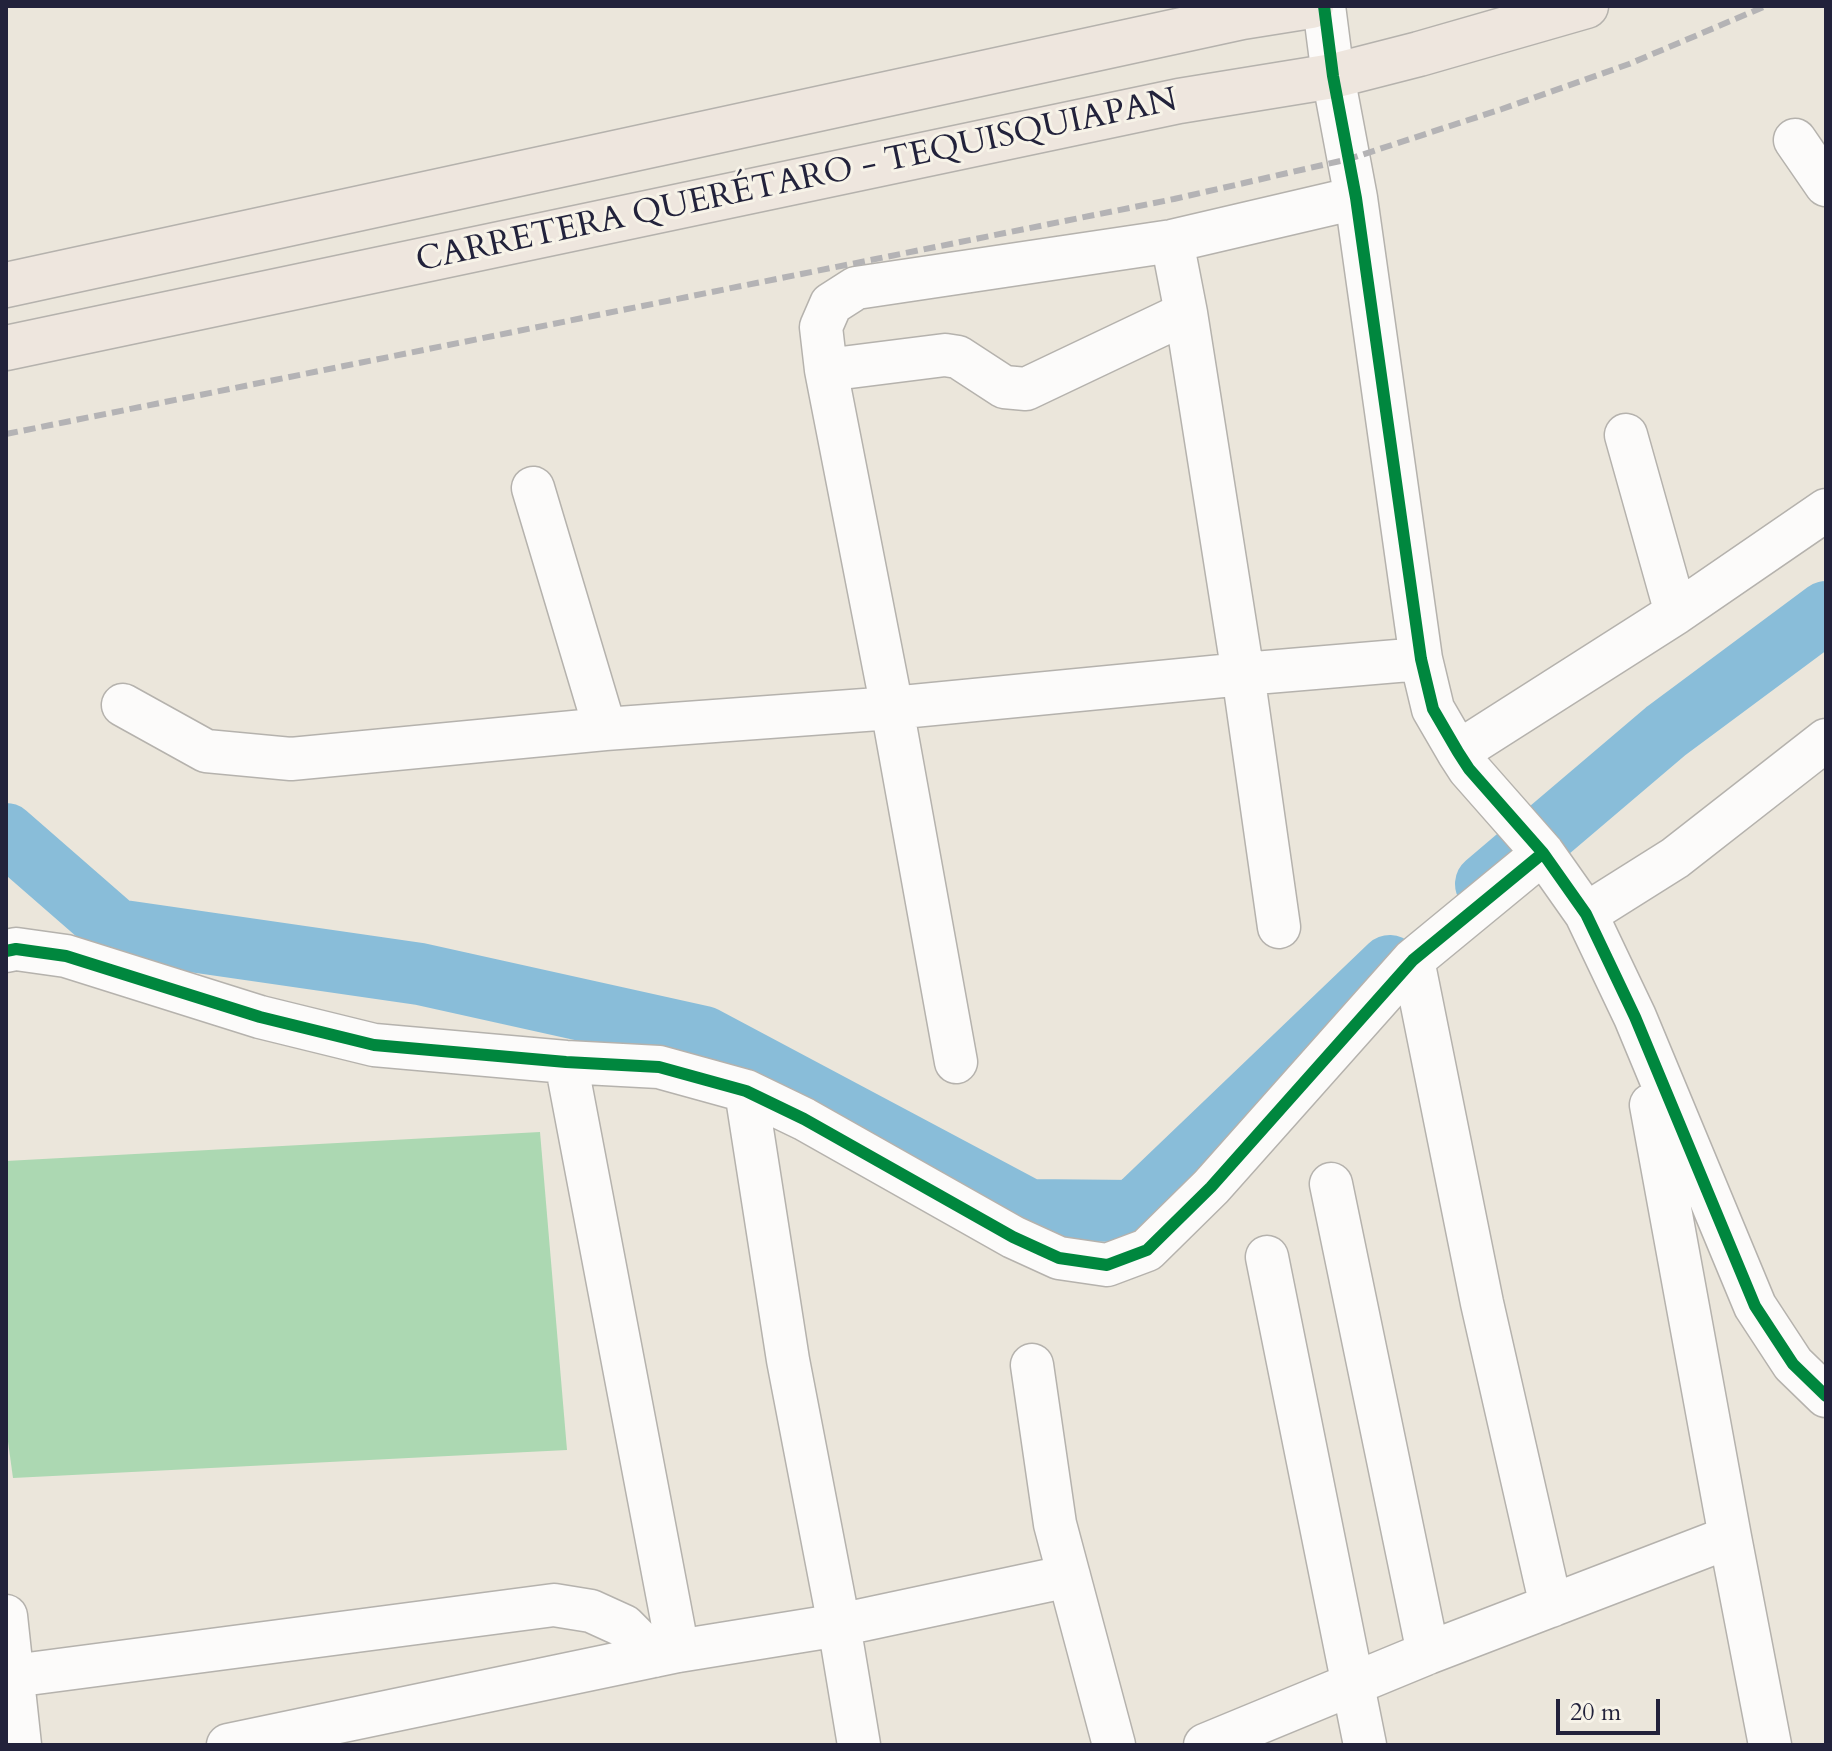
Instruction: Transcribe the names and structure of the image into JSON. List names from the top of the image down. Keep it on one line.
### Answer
{"streets":{"main road":["CARRETERA QUERÉTARO - TEQUISQUIAPAN"]},"scale_bar":"20 m"}
